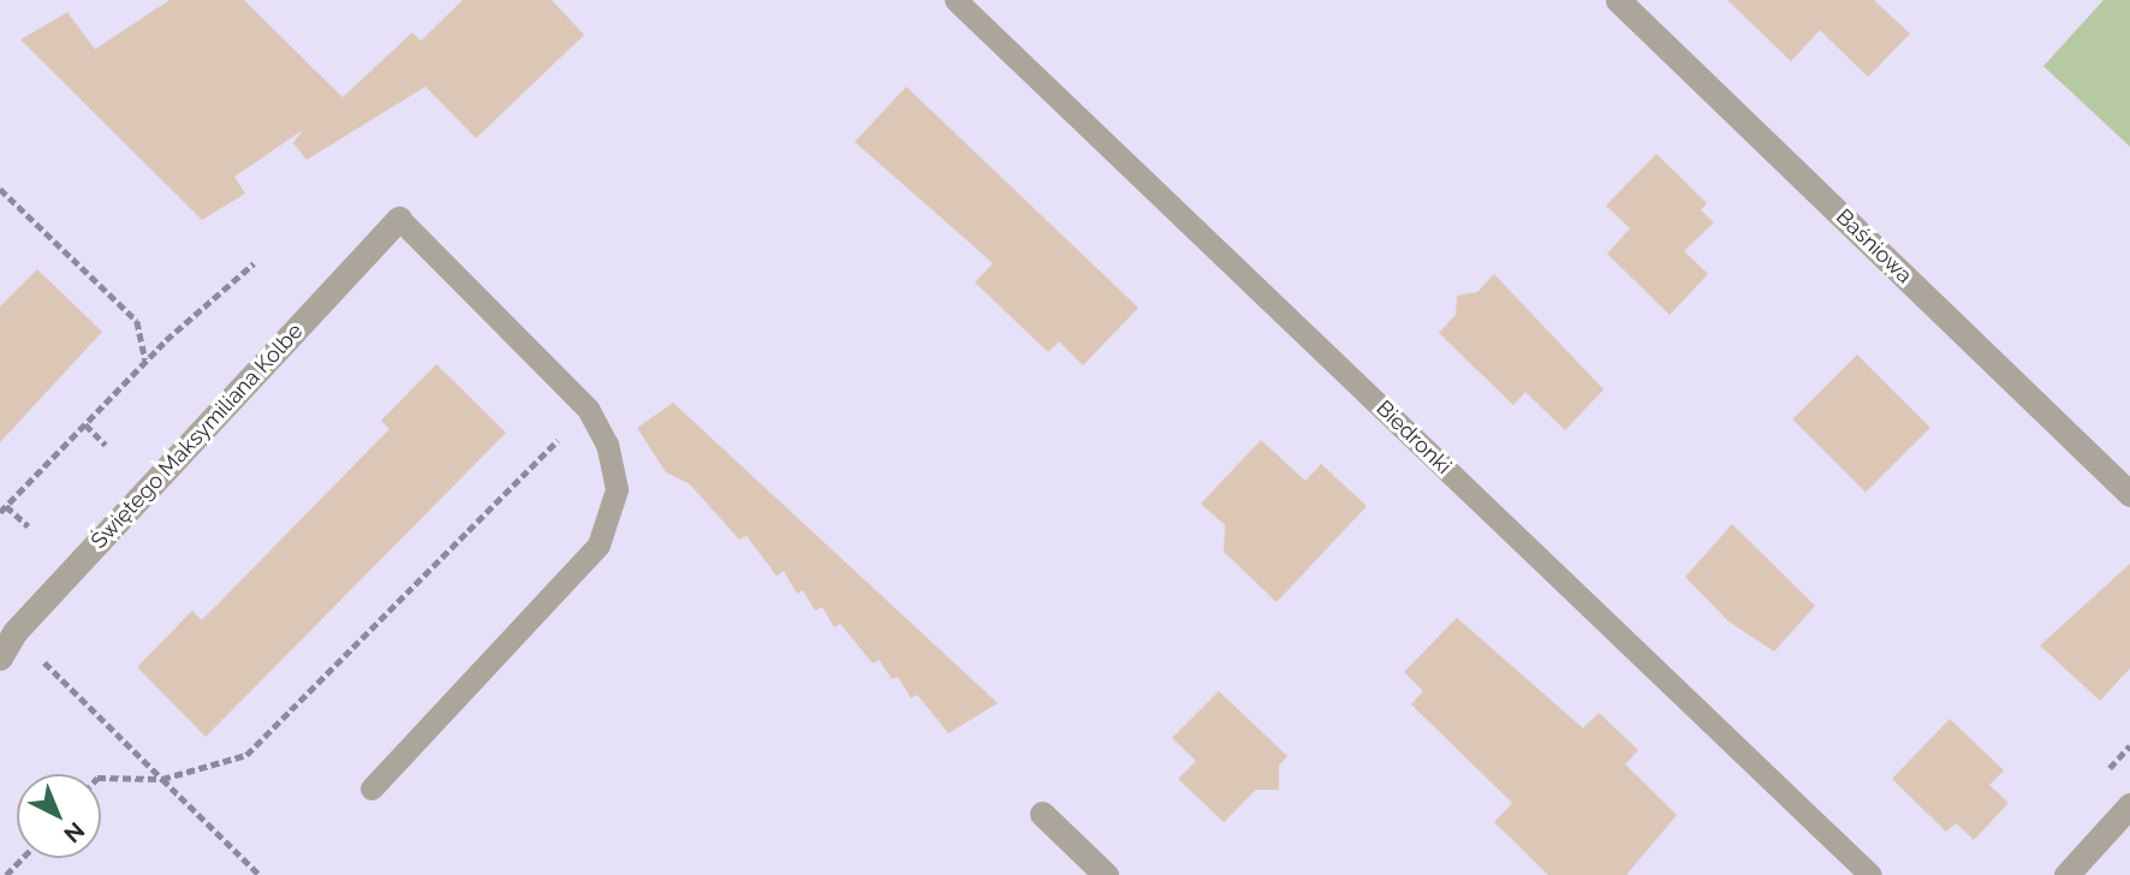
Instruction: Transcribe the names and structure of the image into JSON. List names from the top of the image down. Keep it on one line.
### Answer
{"streets":{"street":["Baśniowa","Świętego Maksymiliana Kolbe"],"lane":["Biedronki"]},"north":"bottom right"}
